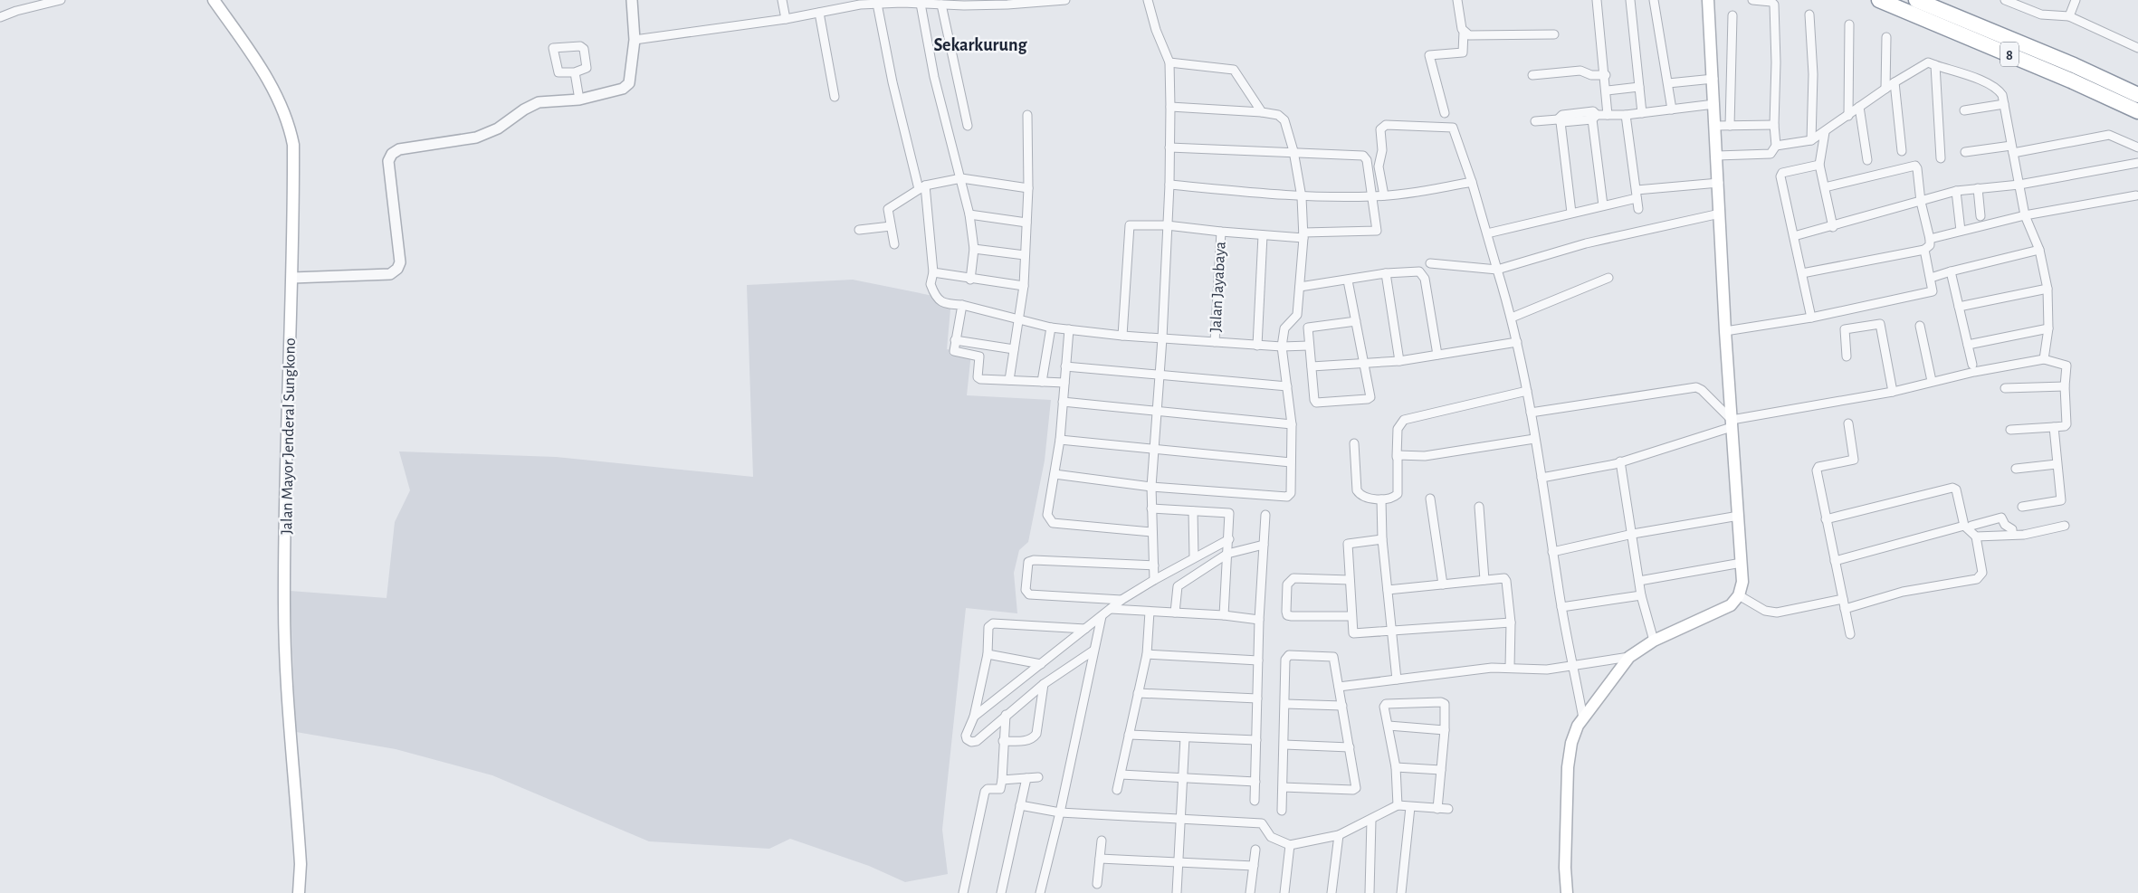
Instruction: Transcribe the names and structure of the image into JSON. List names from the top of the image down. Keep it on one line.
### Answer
{"streets":{"highway":["8"],"main road":["Jalan Mayor Jenderal Sungkono"],"street":["Jalan Jayabaya"]},"districts":["Sekarkurung"]}
